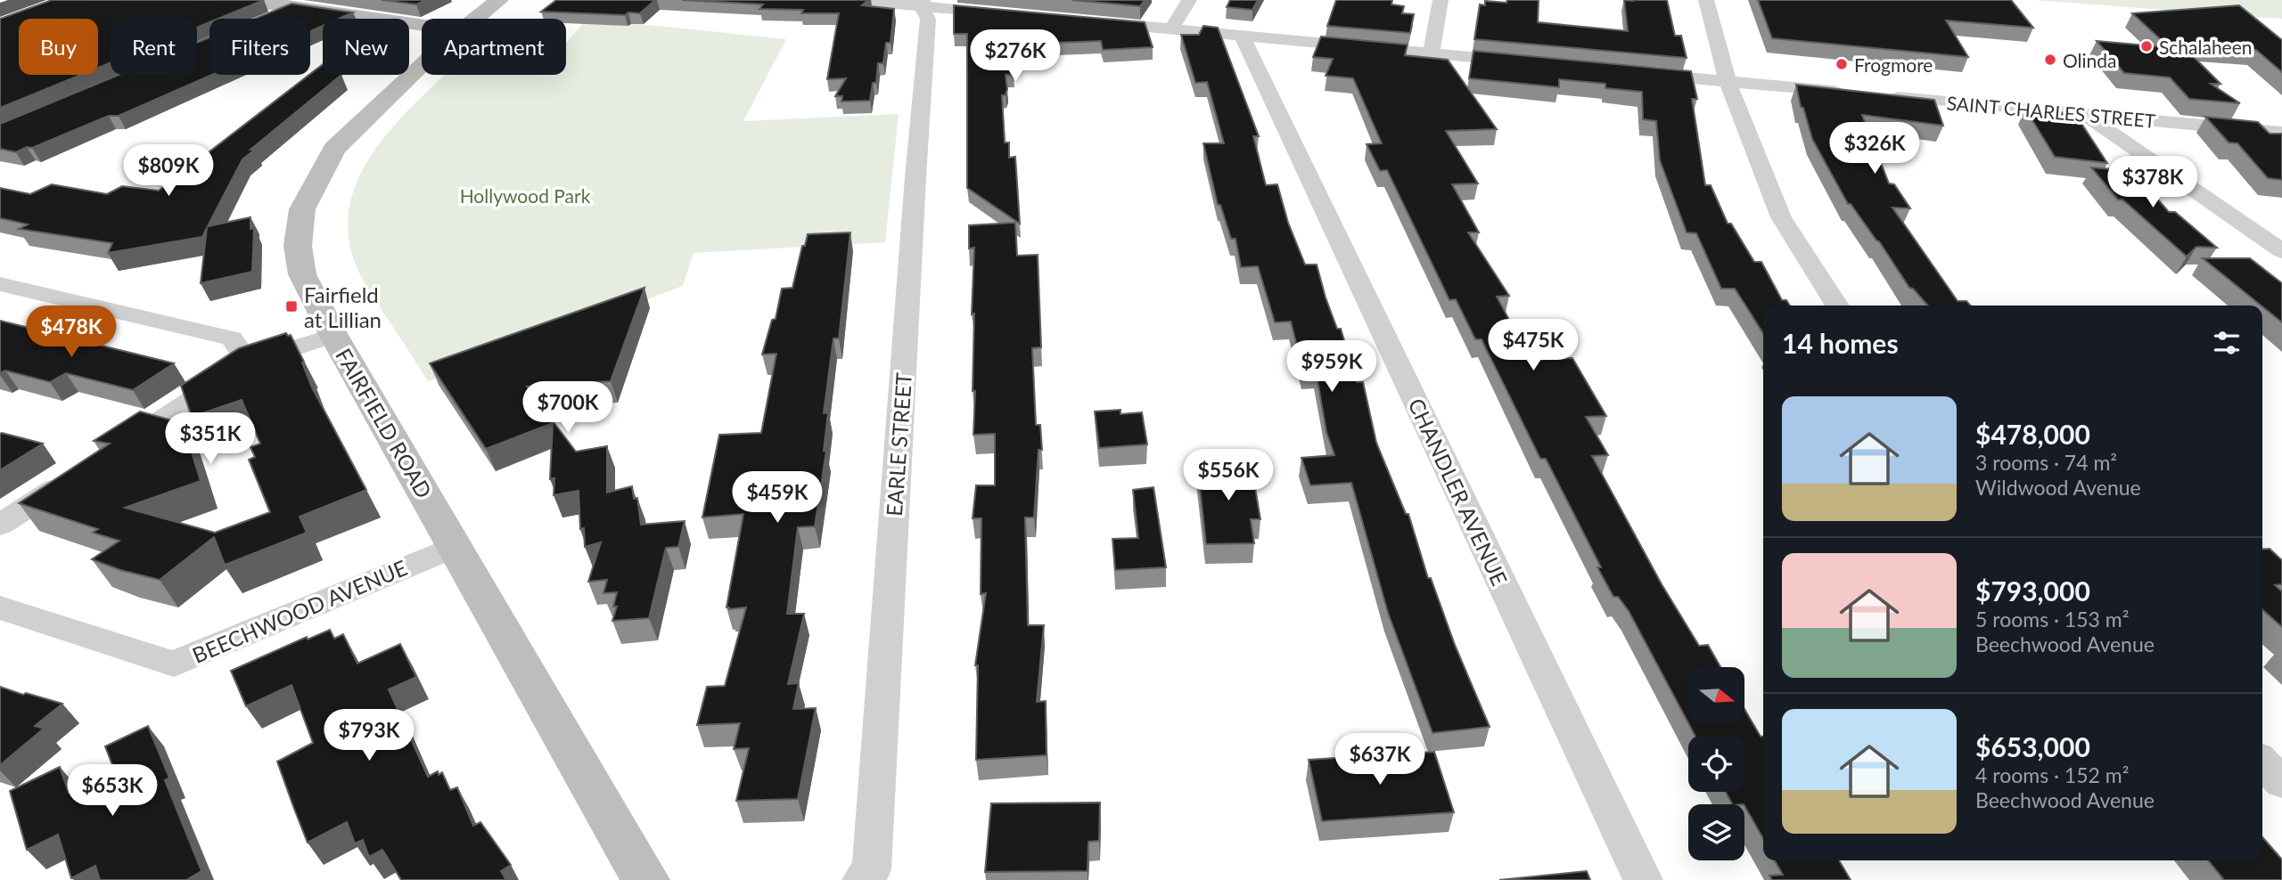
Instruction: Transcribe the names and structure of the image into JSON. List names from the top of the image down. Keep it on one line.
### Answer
{"streets":{"street":["SAINT CHARLES STREET","FAIRFIELD ROAD","EARLE STREET","CHANDLER AVENUE","BEECHWOOD AVENUE"]},"crossings":[["FAIRFIELD ROAD","BEECHWOOD AVENUE"]],"parks":["Hollywood Park"],"places":{"other":["Schalaheen","Olinda","Frogmore"],"transit":["Fairfield at Lillian"]},"north":"right","page":{"chip":["Buy","Rent","Filters","New","Apartment"],"price":["$276K","$326K","$809K","$378K","$478K","$475K","$959K","$700K","$351K","$556K","$459K","$793K","$637K","$653K"],"heading":"14 homes","list":[{"name":"$478,000","note":"3 rooms · 74 m² · Wildwood Avenue"},{"name":"$793,000","note":"5 rooms · 153 m² · Beechwood Avenue"},{"name":"$653,000","note":"4 rooms · 152 m² · Beechwood Avenue"}]}}
